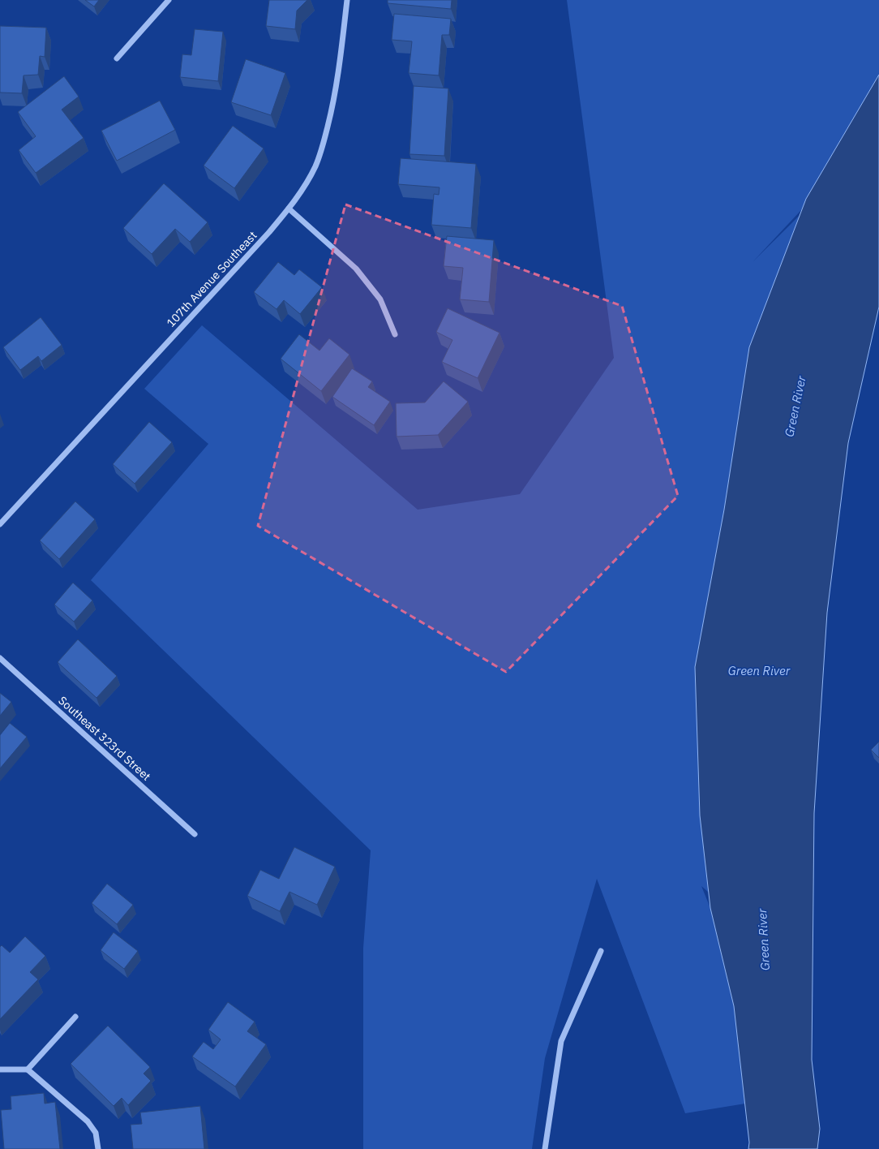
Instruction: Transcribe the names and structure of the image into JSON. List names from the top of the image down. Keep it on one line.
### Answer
{"streets":{"street":["107th Avenue Southeast","Southeast 323rd Street"]},"water":["Green River"]}
